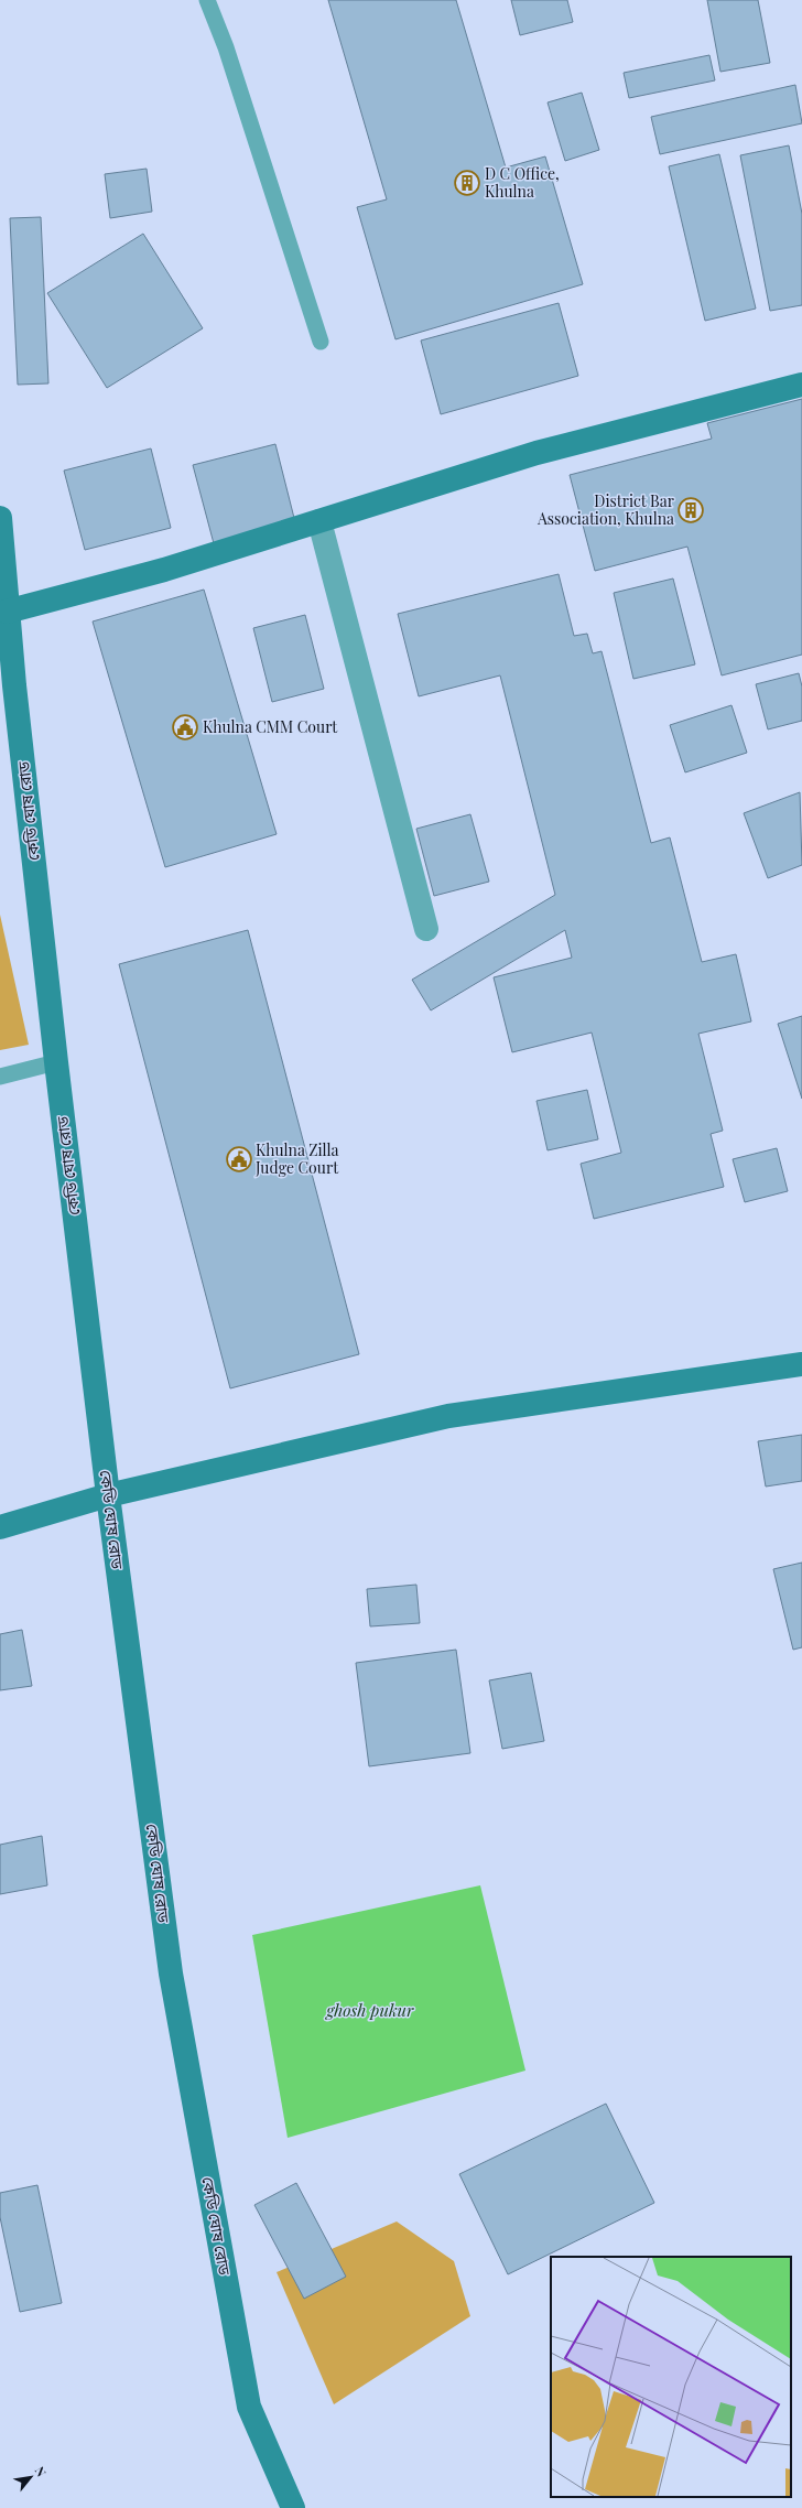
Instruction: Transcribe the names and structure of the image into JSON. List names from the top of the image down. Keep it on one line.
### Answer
{"streets":{"main road":["কেডি ঘোষ রোড"]},"water":["ghosh pukur"],"places":{"building":["D C Office, Khulna","District Bar Association, Khulna"],"public building":["Khulna CMM Court","Khulna Zilla Judge Court"]},"north":"top right"}
